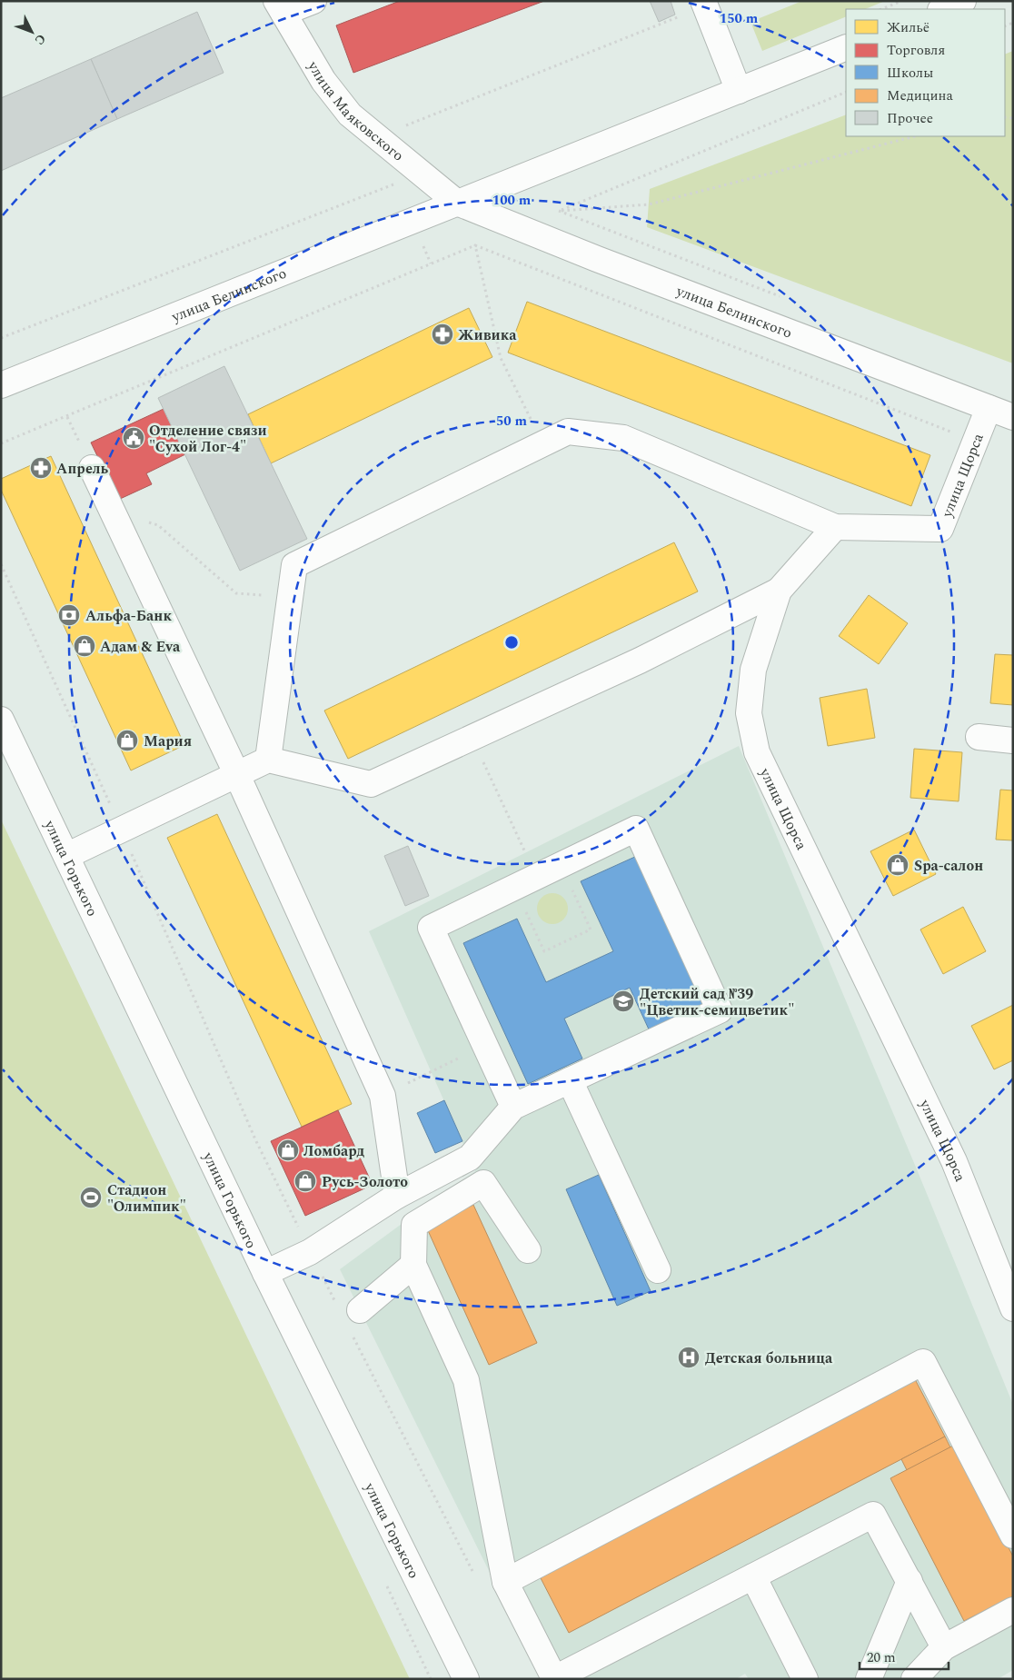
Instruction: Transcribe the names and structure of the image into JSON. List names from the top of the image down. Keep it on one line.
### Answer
{"streets":{"street":["улица Маяковского","улица Белинского","улица Щорса","улица Горького"]},"crossings":[["улица Маяковского","улица Белинского"],["улица Белинского","улица Щорса"]],"places":{"pharmacy":["Живика","Апрель"],"public building":["Отделение связи \"Сухой Лог-4\""],"bank":["Альфа-Банк"],"shop":["Адам & Eva","Мария","Spa-салон","Ломбард","Русь-Золото"],"school or university":["Детский сад №39 \"Цветик-семицветик\""],"sports":["Стадион \"Олимпик\""],"hospital":["Детская больница"]},"legend":["Жильё","Торговля","Школы","Медицина","Прочее"],"scale_bar":"20 m","north":"bottom right","rings":["150 m","100 m","50 m"]}
